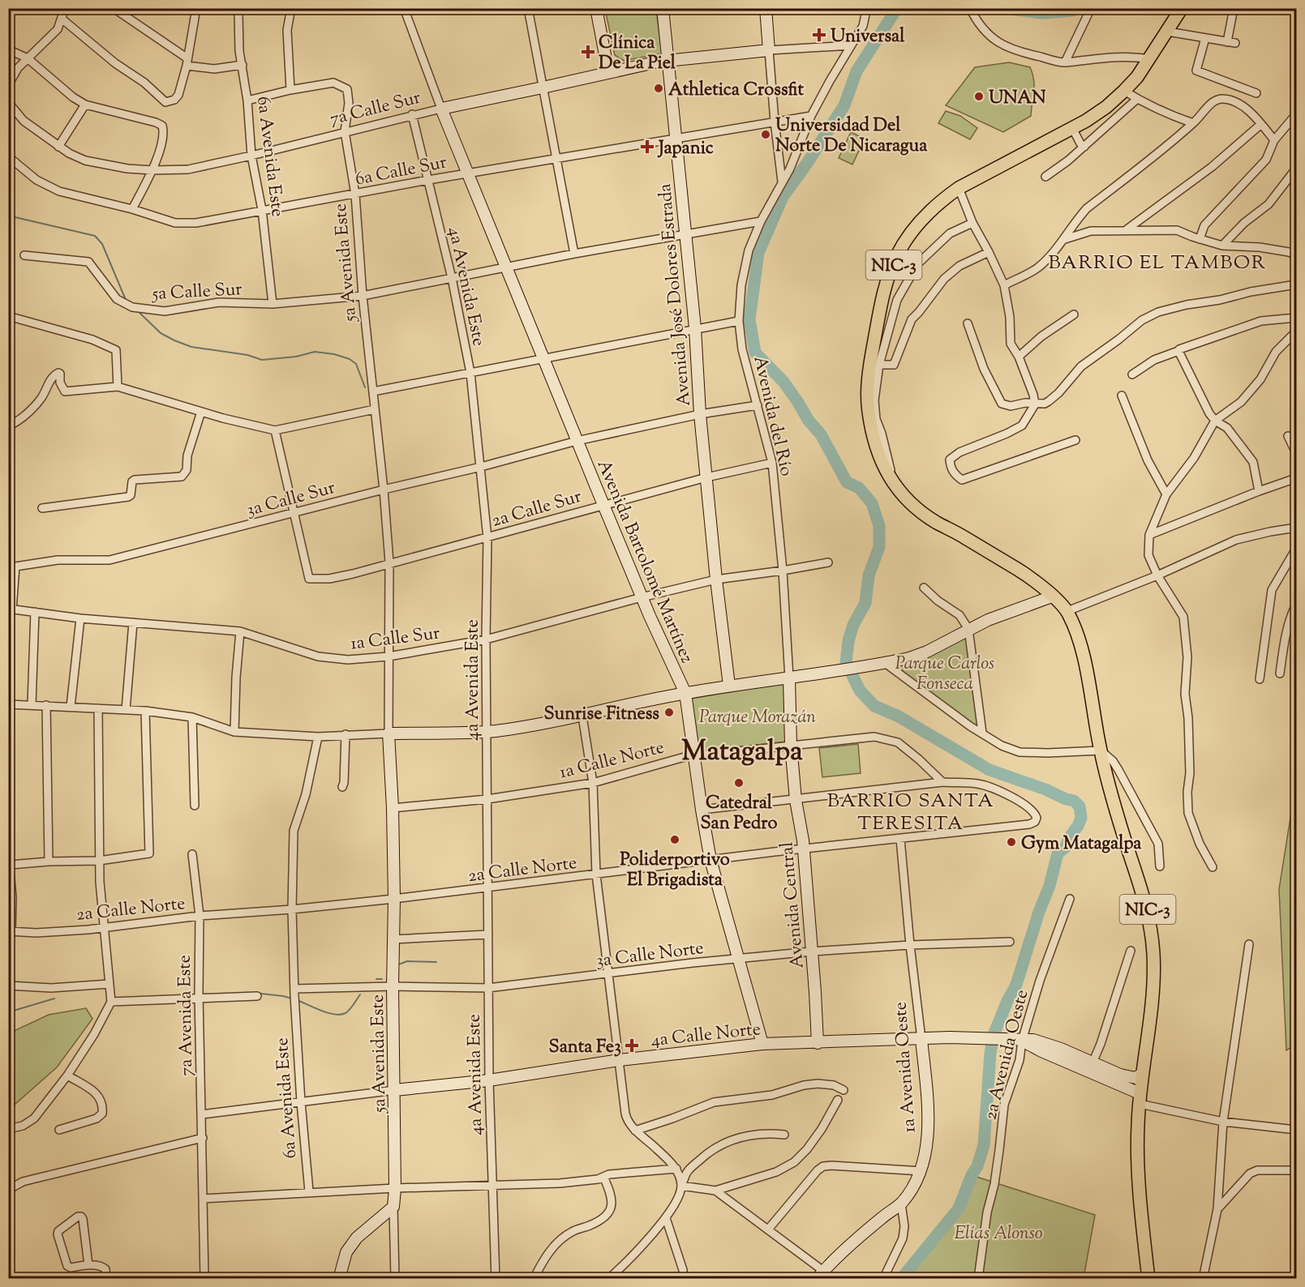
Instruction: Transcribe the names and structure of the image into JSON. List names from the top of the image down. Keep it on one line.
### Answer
{"streets":{"main road":["NIC-3"],"street":["7a Calle Sur","6a Avenida Este","6a Calle Sur","5a Avenida Este","4a Avenida Este","5a Calle Sur","Avenida José Dolores Estrada","Avenida del Río","3a Calle Sur","2a Calle Sur","Avenida Bartolomé Martínez","1a Calle Sur","1a Calle Norte","2a Calle Norte","Avenida Central","3a Calle Norte","7a Avenida Este","4a Calle Norte","2a Avenida Oeste","1a Avenida Oeste"]},"crossings":[["7a Calle Sur","6a Avenida Este"],["7a Calle Sur","5a Avenida Este"],["7a Calle Sur","Avenida José Dolores Estrada"],["7a Calle Sur","Avenida Bartolomé Martínez"],["6a Avenida Este","6a Calle Sur"],["6a Avenida Este","5a Calle Sur"],["6a Avenida Este","2a Calle Norte"],["6a Avenida Este","3a Calle Norte"],["6a Calle Sur","5a Avenida Este"],["6a Calle Sur","4a Avenida Este"],["6a Calle Sur","Avenida José Dolores Estrada"],["6a Calle Sur","Avenida del Río"],["6a Calle Sur","Avenida Bartolomé Martínez"],["5a Avenida Este","5a Calle Sur"],["5a Avenida Este","3a Calle Sur"],["5a Avenida Este","2a Calle Sur"],["5a Avenida Este","1a Calle Sur"],["5a Avenida Este","1a Calle Norte"],["5a Avenida Este","2a Calle Norte"],["5a Avenida Este","3a Calle Norte"],["5a Avenida Este","4a Calle Norte"],["NIC-3","4a Calle Norte"],["4a Avenida Este","5a Calle Sur"],["4a Avenida Este","3a Calle Sur"],["4a Avenida Este","2a Calle Sur"],["4a Avenida Este","1a Calle Sur"],["4a Avenida Este","1a Calle Norte"],["4a Avenida Este","2a Calle Norte"],["4a Avenida Este","3a Calle Norte"],["4a Avenida Este","4a Calle Norte"],["5a Calle Sur","Avenida José Dolores Estrada"],["5a Calle Sur","Avenida del Río"],["5a Calle Sur","Avenida Bartolomé Martínez"],["Avenida José Dolores Estrada","3a Calle Sur"],["Avenida José Dolores Estrada","2a Calle Sur"],["Avenida José Dolores Estrada","1a Calle Sur"],["Avenida del Río","3a Calle Sur"],["Avenida del Río","2a Calle Sur"],["Avenida del Río","1a Calle Sur"],["Avenida del Río","Avenida Central"],["3a Calle Sur","2a Calle Sur"],["3a Calle Sur","Avenida Bartolomé Martínez"],["2a Calle Sur","Avenida Bartolomé Martínez"],["Avenida Bartolomé Martínez","1a Calle Sur"],["Avenida Bartolomé Martínez","1a Calle Norte"],["Avenida Bartolomé Martínez","2a Calle Norte"],["Avenida Bartolomé Martínez","3a Calle Norte"],["Avenida Bartolomé Martínez","4a Calle Norte"],["1a Calle Norte","2a Calle Norte"],["1a Calle Norte","Avenida Central"],["2a Calle Norte","Avenida Central"],["2a Calle Norte","7a Avenida Este"],["2a Calle Norte","1a Avenida Oeste"],["Avenida Central","3a Calle Norte"],["Avenida Central","4a Calle Norte"],["3a Calle Norte","1a Avenida Oeste"],["4a Calle Norte","2a Avenida Oeste"],["4a Calle Norte","1a Avenida Oeste"]],"districts":["BARRIO EL TAMBOR","Matagalpa","BARRIO SANTA TERESITA"],"parks":["Parque Carlos Fonseca","Parque Morazán","Elías Alonso"],"places":{"health":["Universal","Clínica De La Piel","Japanic","Santa Fe3"],"other":["Athletica Crossfit","UNAN","Universidad Del Norte De Nicaragua","Sunrise Fitness","Catedral San Pedro","Poliderportivo El Brigadista","Gym Matagalpa"]}}
